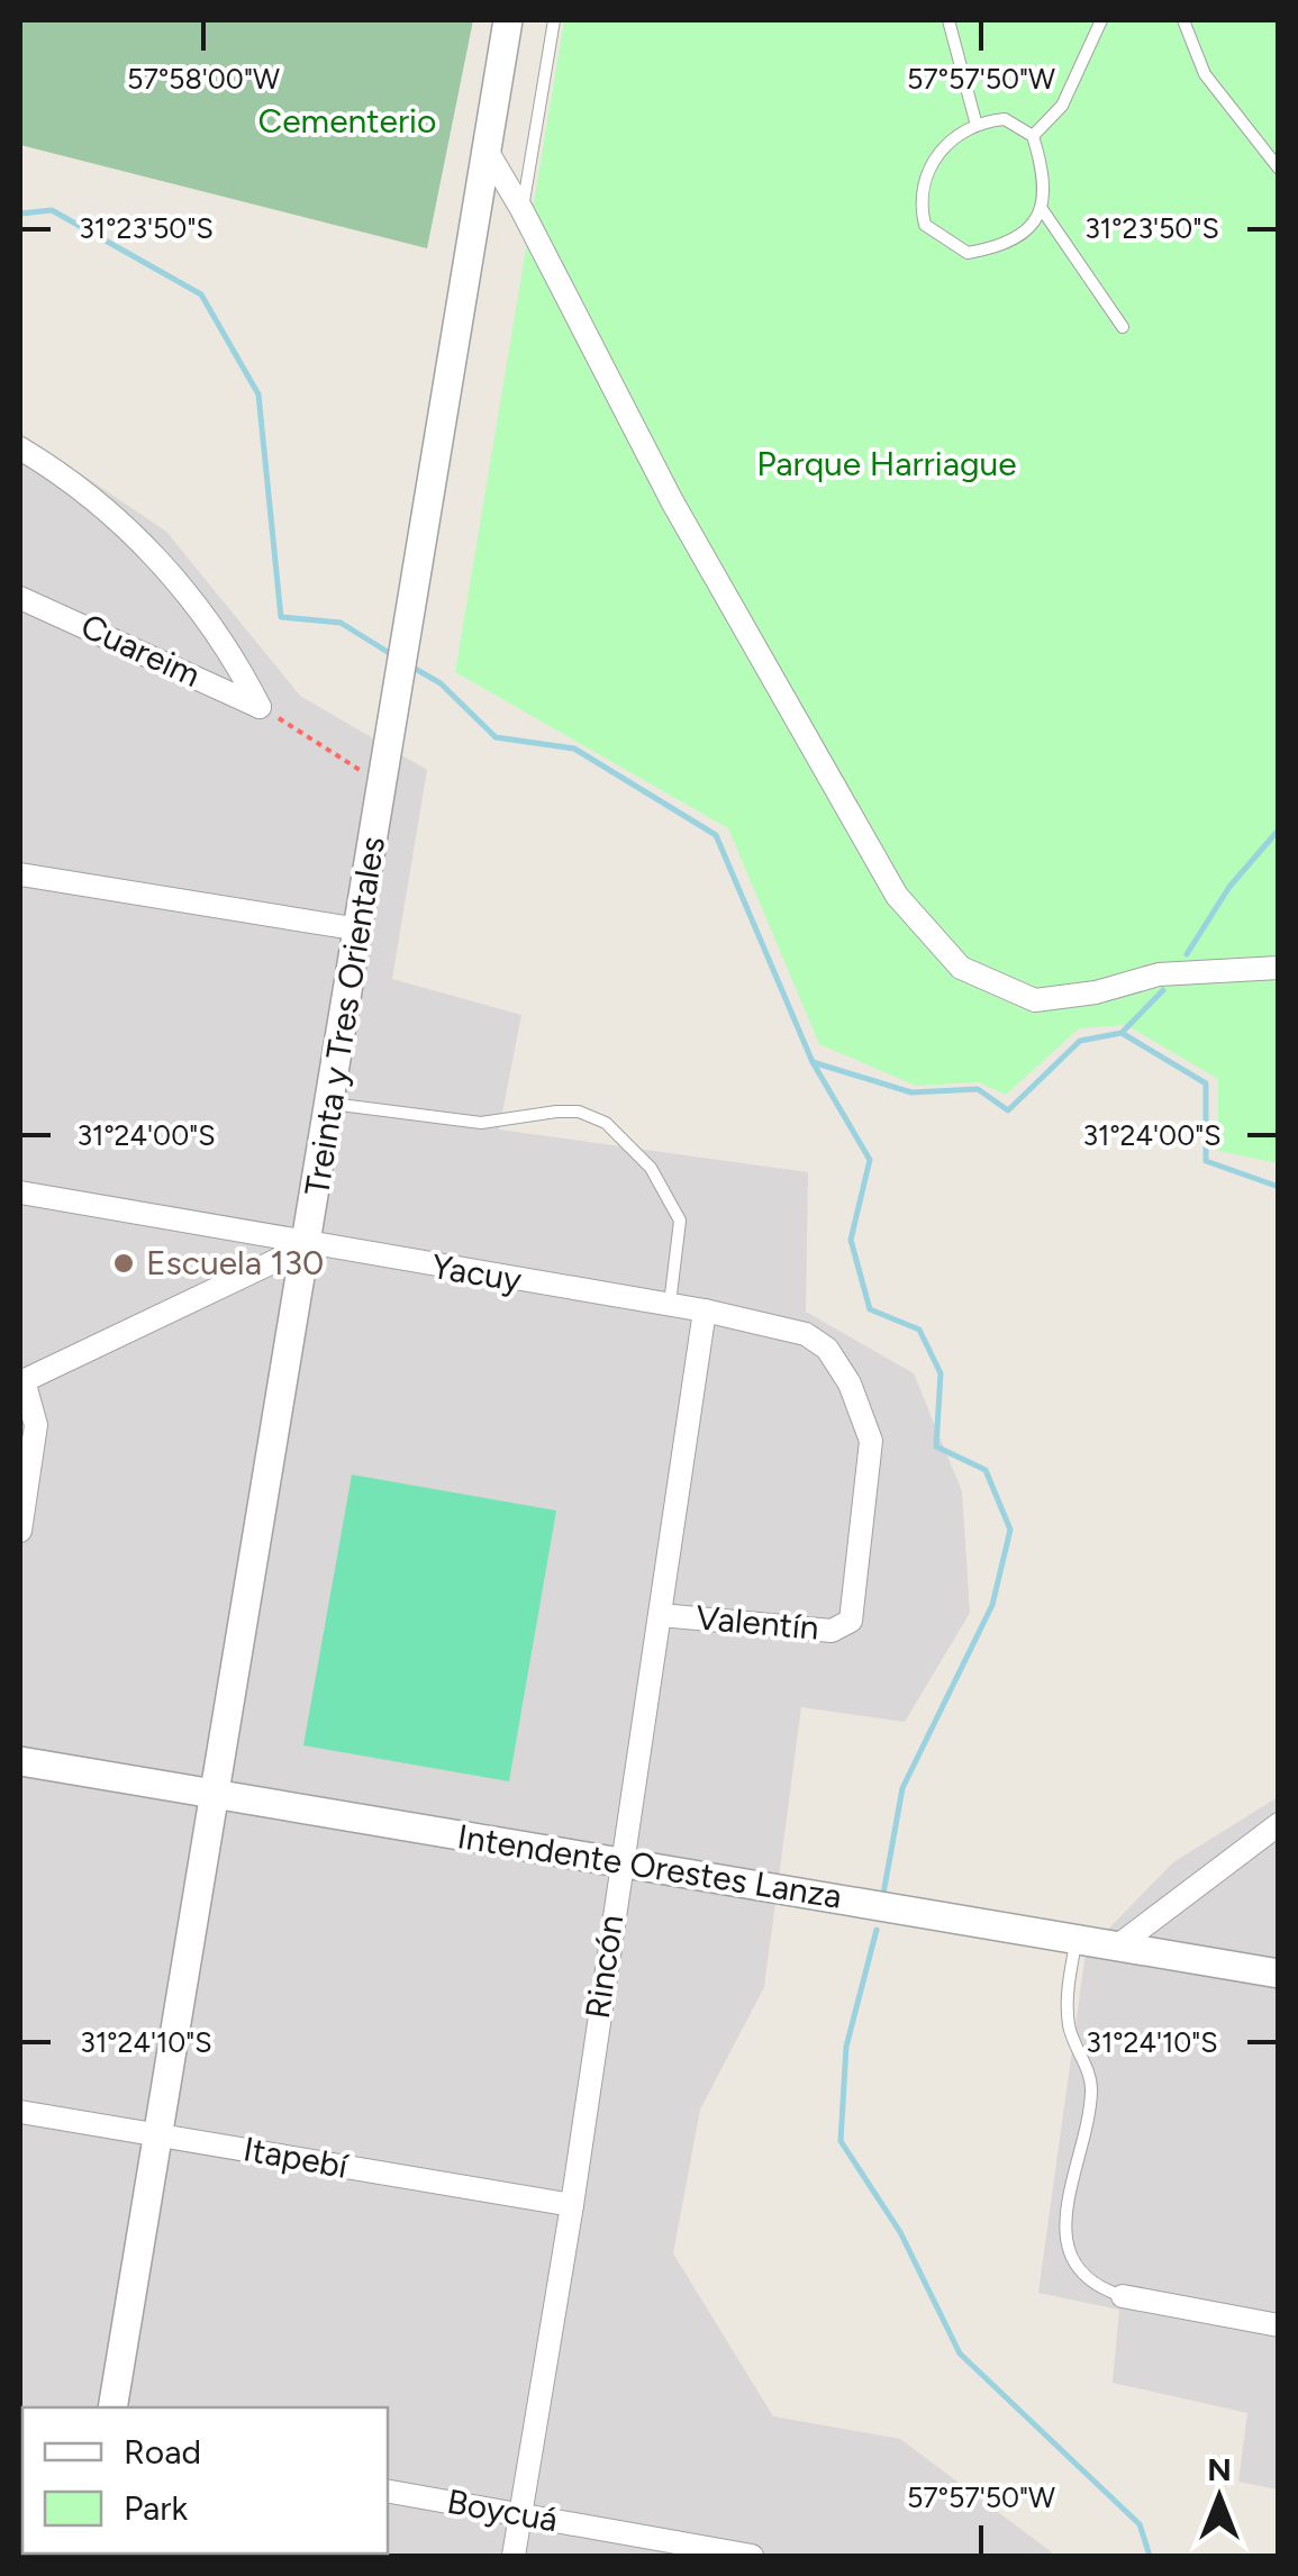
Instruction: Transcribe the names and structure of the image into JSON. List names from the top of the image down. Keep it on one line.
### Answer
{"streets":{"street":["Cuareim","Treinta y Tres Orientales","Yacuy","Valentín","Intendente Orestes Lanza","Rincón","Itapebí","Boycuá"]},"crossings":[["Treinta y Tres Orientales","Yacuy"],["Treinta y Tres Orientales","Intendente Orestes Lanza"],["Treinta y Tres Orientales","Itapebí"],["Yacuy","Valentín"],["Yacuy","Rincón"],["Valentín","Rincón"],["Intendente Orestes Lanza","Rincón"],["Rincón","Itapebí"],["Rincón","Boycuá"]],"parks":["Cementerio","Parque Harriague"],"places":["Escuela 130"],"legend":["Road","Park"],"north":"top","coordinates":["57°58'00\"W","57°57'50\"W","31°23'50\"S","31°24'00\"S","31°24'10\"S"]}
